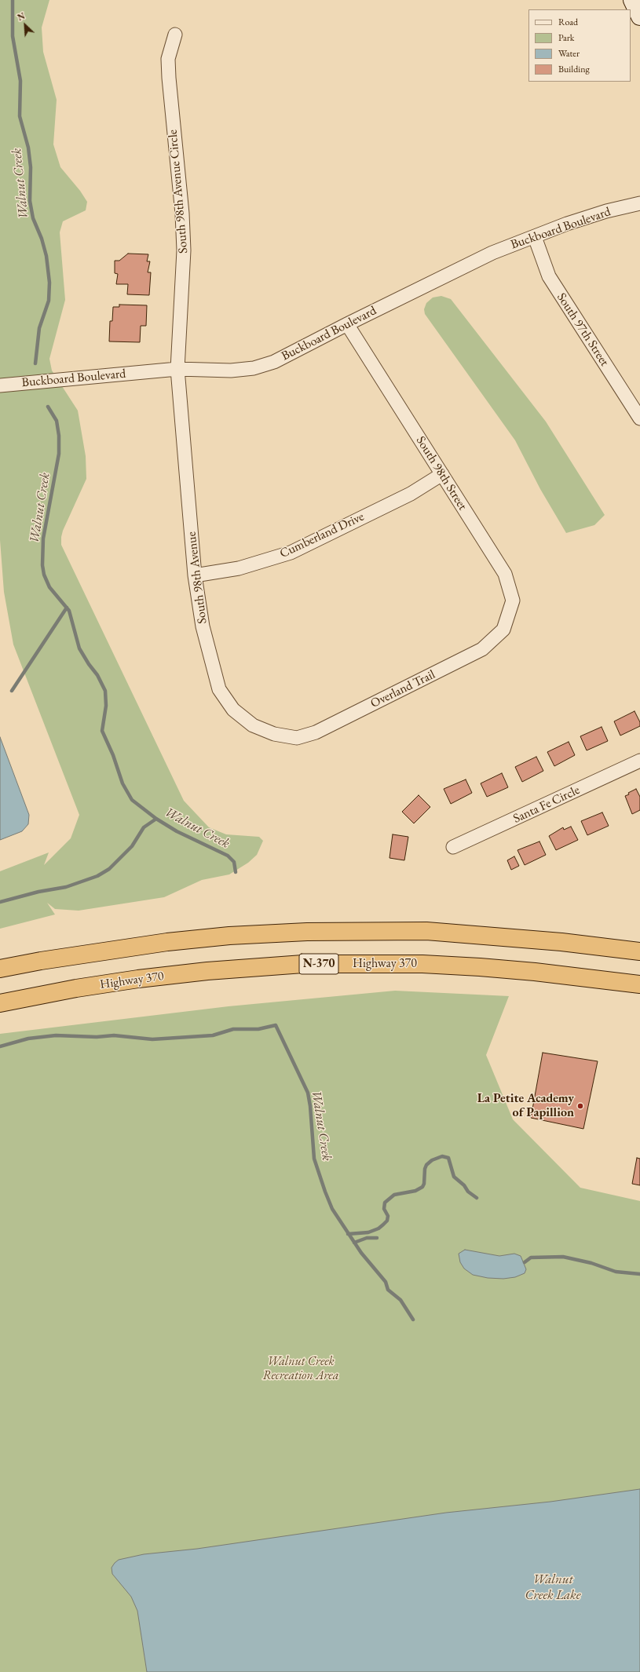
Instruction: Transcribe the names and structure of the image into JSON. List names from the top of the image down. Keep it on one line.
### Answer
{"streets":{"highway":["N-370","Highway 370"],"street":["South 98th Avenue Circle","Buckboard Boulevard","South 97th Street","South 98th Street","Cumberland Drive","South 98th Avenue","Overland Trail","Santa Fe Circle"]},"crossings":[["South 98th Avenue Circle","Buckboard Boulevard"],["South 98th Avenue Circle","South 98th Avenue"],["Buckboard Boulevard","South 97th Street"],["Buckboard Boulevard","South 98th Street"],["Buckboard Boulevard","South 98th Avenue"],["South 98th Street","Cumberland Drive"],["South 98th Street","Overland Trail"],["Cumberland Drive","South 98th Avenue"],["South 98th Avenue","Overland Trail"]],"water":["Walnut Creek","Walnut Creek Lake"],"parks":["Walnut Creek Recreation Area"],"places":["La Petite Academy of Papillion"],"legend":["Road","Park","Water","Building"],"north":"top left"}
